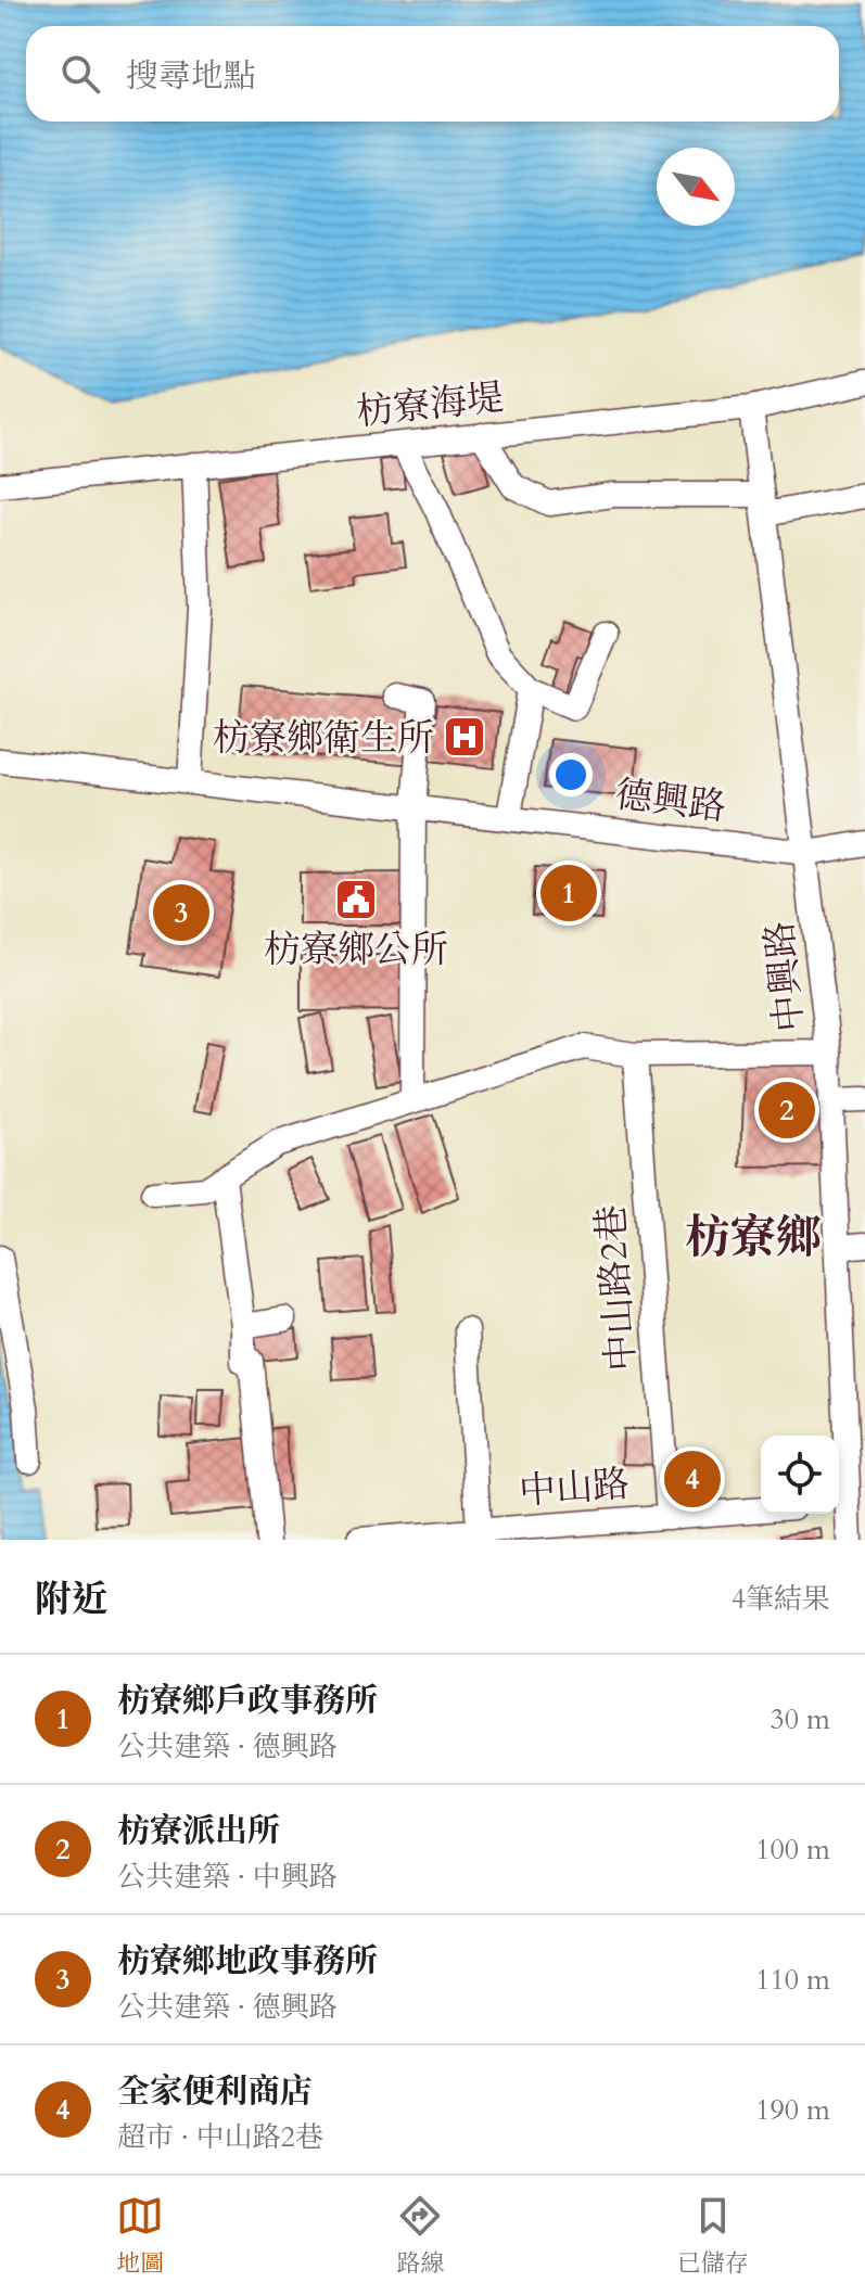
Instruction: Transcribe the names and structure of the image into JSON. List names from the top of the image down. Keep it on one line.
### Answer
{"streets":{"street":["枋寮海堤","德興路","中興路","中山路2巷","中山路"]},"crossings":[["枋寮海堤","中興路"],["德興路","中興路"],["中山路2巷","中山路"]],"districts":["枋寮鄉"],"places":{"hospital":["枋寮鄉衛生所"],"public building":["枋寮鄉公所"]},"north":"bottom right","page":{"search":"搜尋地點","pins":["1","3","2","4"],"heading":["附近","4筆結果"],"list":[{"mark":"1","name":"枋寮鄉戶政事務所","note":"公共建築 · 德興路","value":"30 m"},{"mark":"2","name":"枋寮派出所","note":"公共建築 · 中興路","value":"100 m"},{"mark":"3","name":"枋寮鄉地政事務所","note":"公共建築 · 德興路","value":"110 m"},{"mark":"4","name":"全家便利商店","note":"超市 · 中山路2巷","value":"190 m"}],"nav":["地圖","路線","已儲存"]}}
